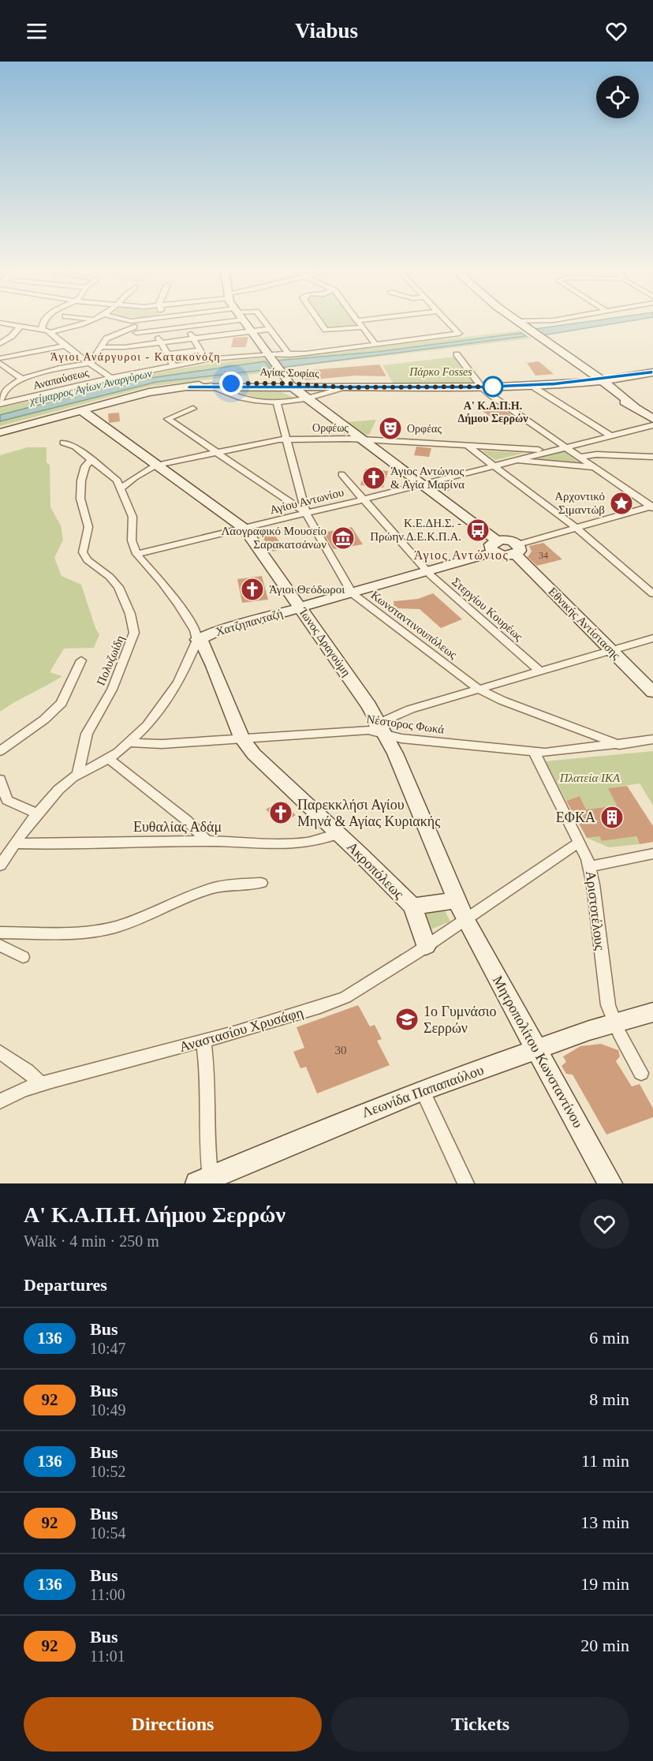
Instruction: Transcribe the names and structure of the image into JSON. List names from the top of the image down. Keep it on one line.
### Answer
{"streets":{"main road":["Αγίας Σοφίας","Χατζηπανταζή","Εθνικής Αντίστασης","Ίωνος Δραγούμη","Ακροπόλεως","Μητροπολίτου Κωνσταντίνου","Λεωνίδα Παπαπαύλου"],"street":["Αναπαύσεως","Ορφέως","Αγίου Αντωνίου","Στεργίου Κουρέως","Κωνσταντινουπόλεως","Πολυζωίδη","Νέστορος Φωκά","Ευθαλίας Αδάμ","Αριστοτέλους","Αναστασίου Χρυσάφη"]},"crossings":[["Αγίας Σοφίας","Κωνσταντινουπόλεως"],["Ορφέως","Αγίου Αντωνίου"],["Ορφέως","Κωνσταντινουπόλεως"],["Ορφέως","Ίωνος Δραγούμη"],["Αγίου Αντωνίου","Στεργίου Κουρέως"],["Αγίου Αντωνίου","Κωνσταντινουπόλεως"],["Αγίου Αντωνίου","Ίωνος Δραγούμη"],["Στεργίου Κουρέως","Χατζηπανταζή"],["Στεργίου Κουρέως","Νέστορος Φωκά"],["Χατζηπανταζή","Κωνσταντινουπόλεως"],["Χατζηπανταζή","Ίωνος Δραγούμη"],["Χατζηπανταζή","Ακροπόλεως"],["Εθνικής Αντίστασης","Νέστορος Φωκά"],["Κωνσταντινουπόλεως","Νέστορος Φωκά"],["Ίωνος Δραγούμη","Νέστορος Φωκά"],["Ίωνος Δραγούμη","Ακροπόλεως"],["Ίωνος Δραγούμη","Αναστασίου Χρυσάφη"],["Ίωνος Δραγούμη","Μητροπολίτου Κωνσταντίνου"],["Νέστορος Φωκά","Ακροπόλεως"],["Νέστορος Φωκά","Αριστοτέλους"],["Ευθαλίας Αδάμ","Ακροπόλεως"],["Ακροπόλεως","Αναστασίου Χρυσάφη"],["Ακροπόλεως","Μητροπολίτου Κωνσταντίνου"],["Αριστοτέλους","Αναστασίου Χρυσάφη"],["Αριστοτέλους","Λεωνίδα Παπαπαύλου"],["Αναστασίου Χρυσάφη","Μητροπολίτου Κωνσταντίνου"],["Μητροπολίτου Κωνσταντίνου","Λεωνίδα Παπαπαύλου"]],"districts":["Άγιοι Ανάργυροι - Κατακονόζη","Άγιος Αντώνιος"],"water":["χείμαρρος Αγίων Αναργύρων"],"parks":["Πάρκο Fosses","Πλατεία ΙΚΑ"],"places":{"other":["Α' Κ.Α.Π.Η. Δήμου Σερρών"],"theatre":["Ορφέας"],"church":["Άγιος Αντώνιος & Αγία Μαρίνα","Άγιοι Θεόδωροι","Παρεκκλήσι Αγίου Μηνά & Αγίας Κυριακής"],"place":["Αρχοντικό Σιμαντώβ"],"bus stop":["Κ.Ε.ΔΗ.Σ. - Πρώην Δ.Ε.Κ.Π.Α."],"museum":["Λαογραφικό Μουσείο Σαρακατσάνων"],"building":["ΕΦΚΑ"],"school or university":["1ο Γυμνάσιο Σερρών"]},"lines":["bus line 136"],"house_numbers":["34","30"],"page":{"header":"Viabus","heading":[["Α' Κ.Α.Π.Η. Δήμου Σερρών","Walk · 4 min · 250 m"],"Departures"],"list":[{"mark":"136","name":"Bus","note":"10:47","value":"6 min"},{"mark":"92","name":"Bus","note":"10:49","value":"8 min"},{"mark":"136","name":"Bus","note":"10:52","value":"11 min"},{"mark":"92","name":"Bus","note":"10:54","value":"13 min"},{"mark":"136","name":"Bus","note":"11:00","value":"19 min"},{"mark":"92","name":"Bus","note":"11:01","value":"20 min"}],"buttons":["Directions","Tickets"]}}
